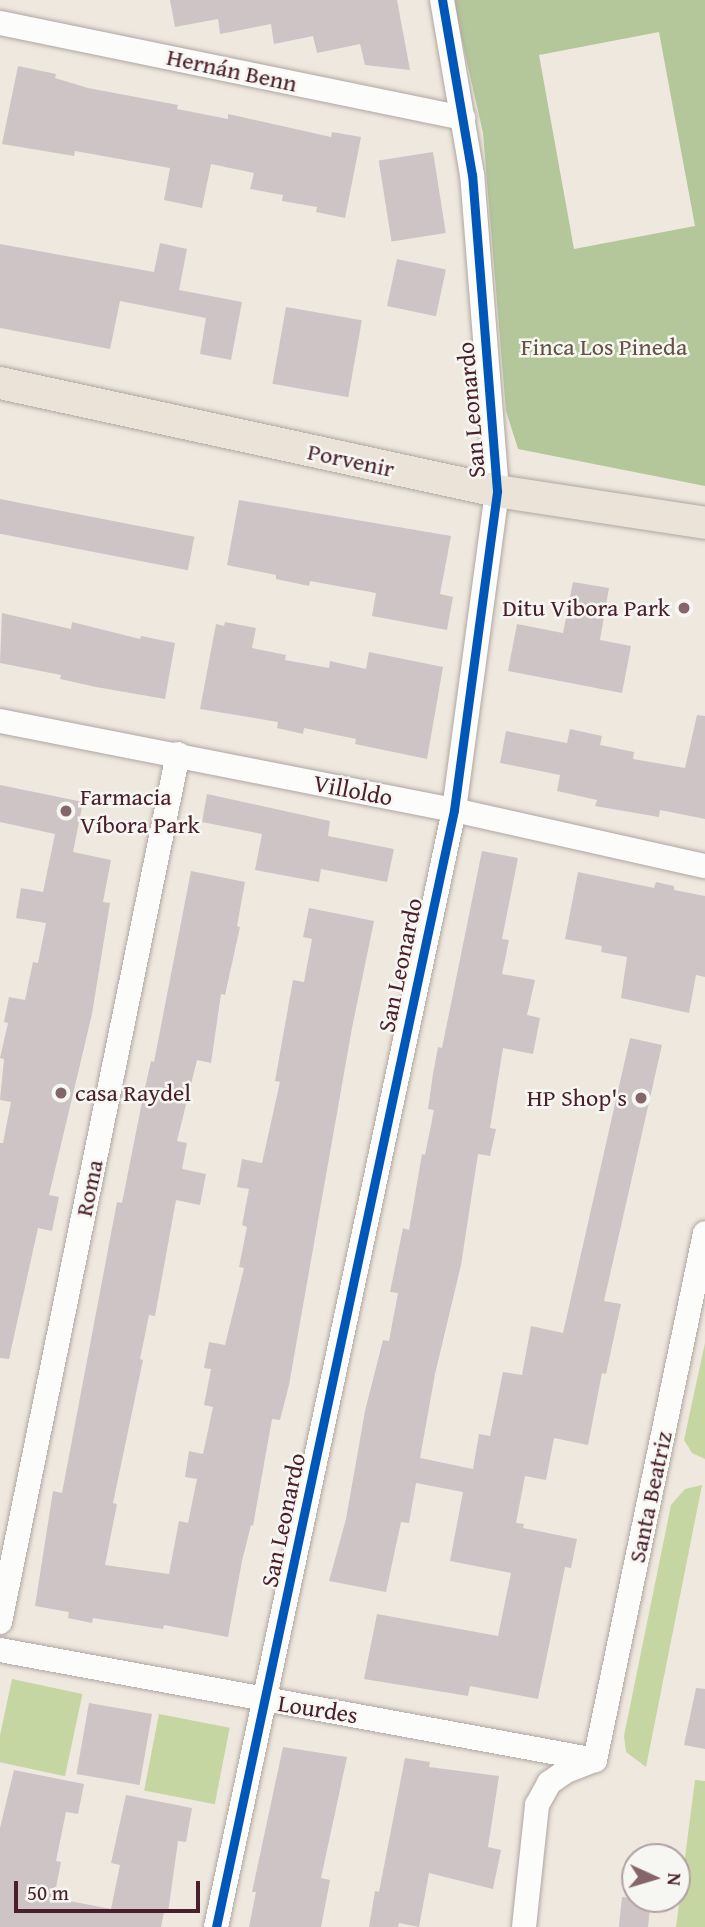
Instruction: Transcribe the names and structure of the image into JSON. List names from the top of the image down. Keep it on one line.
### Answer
{"streets":{"main road":["Porvenir"],"street":["Hernán Benn","San Leonardo","Villoldo","Roma","Santa Beatriz","Lourdes"]},"crossings":[["Hernán Benn","San Leonardo"],["San Leonardo","Porvenir"],["San Leonardo","Villoldo"],["San Leonardo","Lourdes"],["Villoldo","Roma"],["Santa Beatriz","Lourdes"]],"parks":["Finca Los Pineda"],"places":["Ditu Vibora Park","Farmacia Víbora Park","casa Raydel","HP Shop's"],"scale_bar":"50 m","north":"right"}
